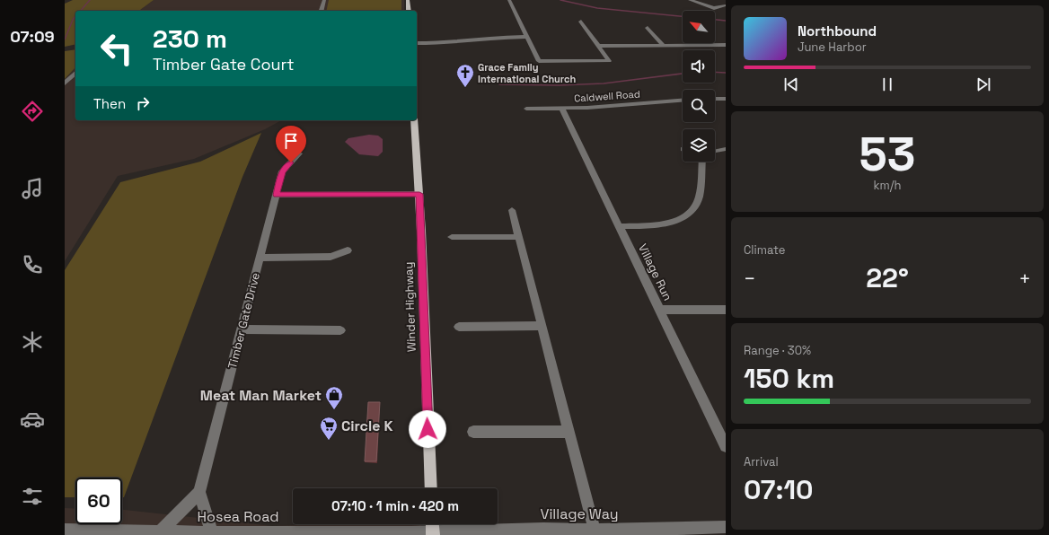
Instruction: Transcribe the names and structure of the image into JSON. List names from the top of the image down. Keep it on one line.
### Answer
{"streets":{"main road":["Winder Highway"],"street":["Caldwell Road","Village Run","Timber Gate Drive","Village Way","Hosea Road"]},"crossings":[["Caldwell Road","Village Run"],["Timber Gate Drive","Hosea Road"],["Village Way","Hosea Road"]],"places":{"church":["Grace Family International Church"],"shop":["Meat Man Market"],"supermarket":["Circle K"]},"north":"top left","page":{"tabs":"07:09","turn":["230 m","Timber Gate Court"],"song":["Northbound","June Harbor"],"then":"Then","tile":[["53","km/h"],"Climate",["Range · 30%","150 km"],["Arrival","07:10"]],"heat":["−","22°","+"],"limit":"60","trip":"07:10 · 1 min · 420 m"}}
